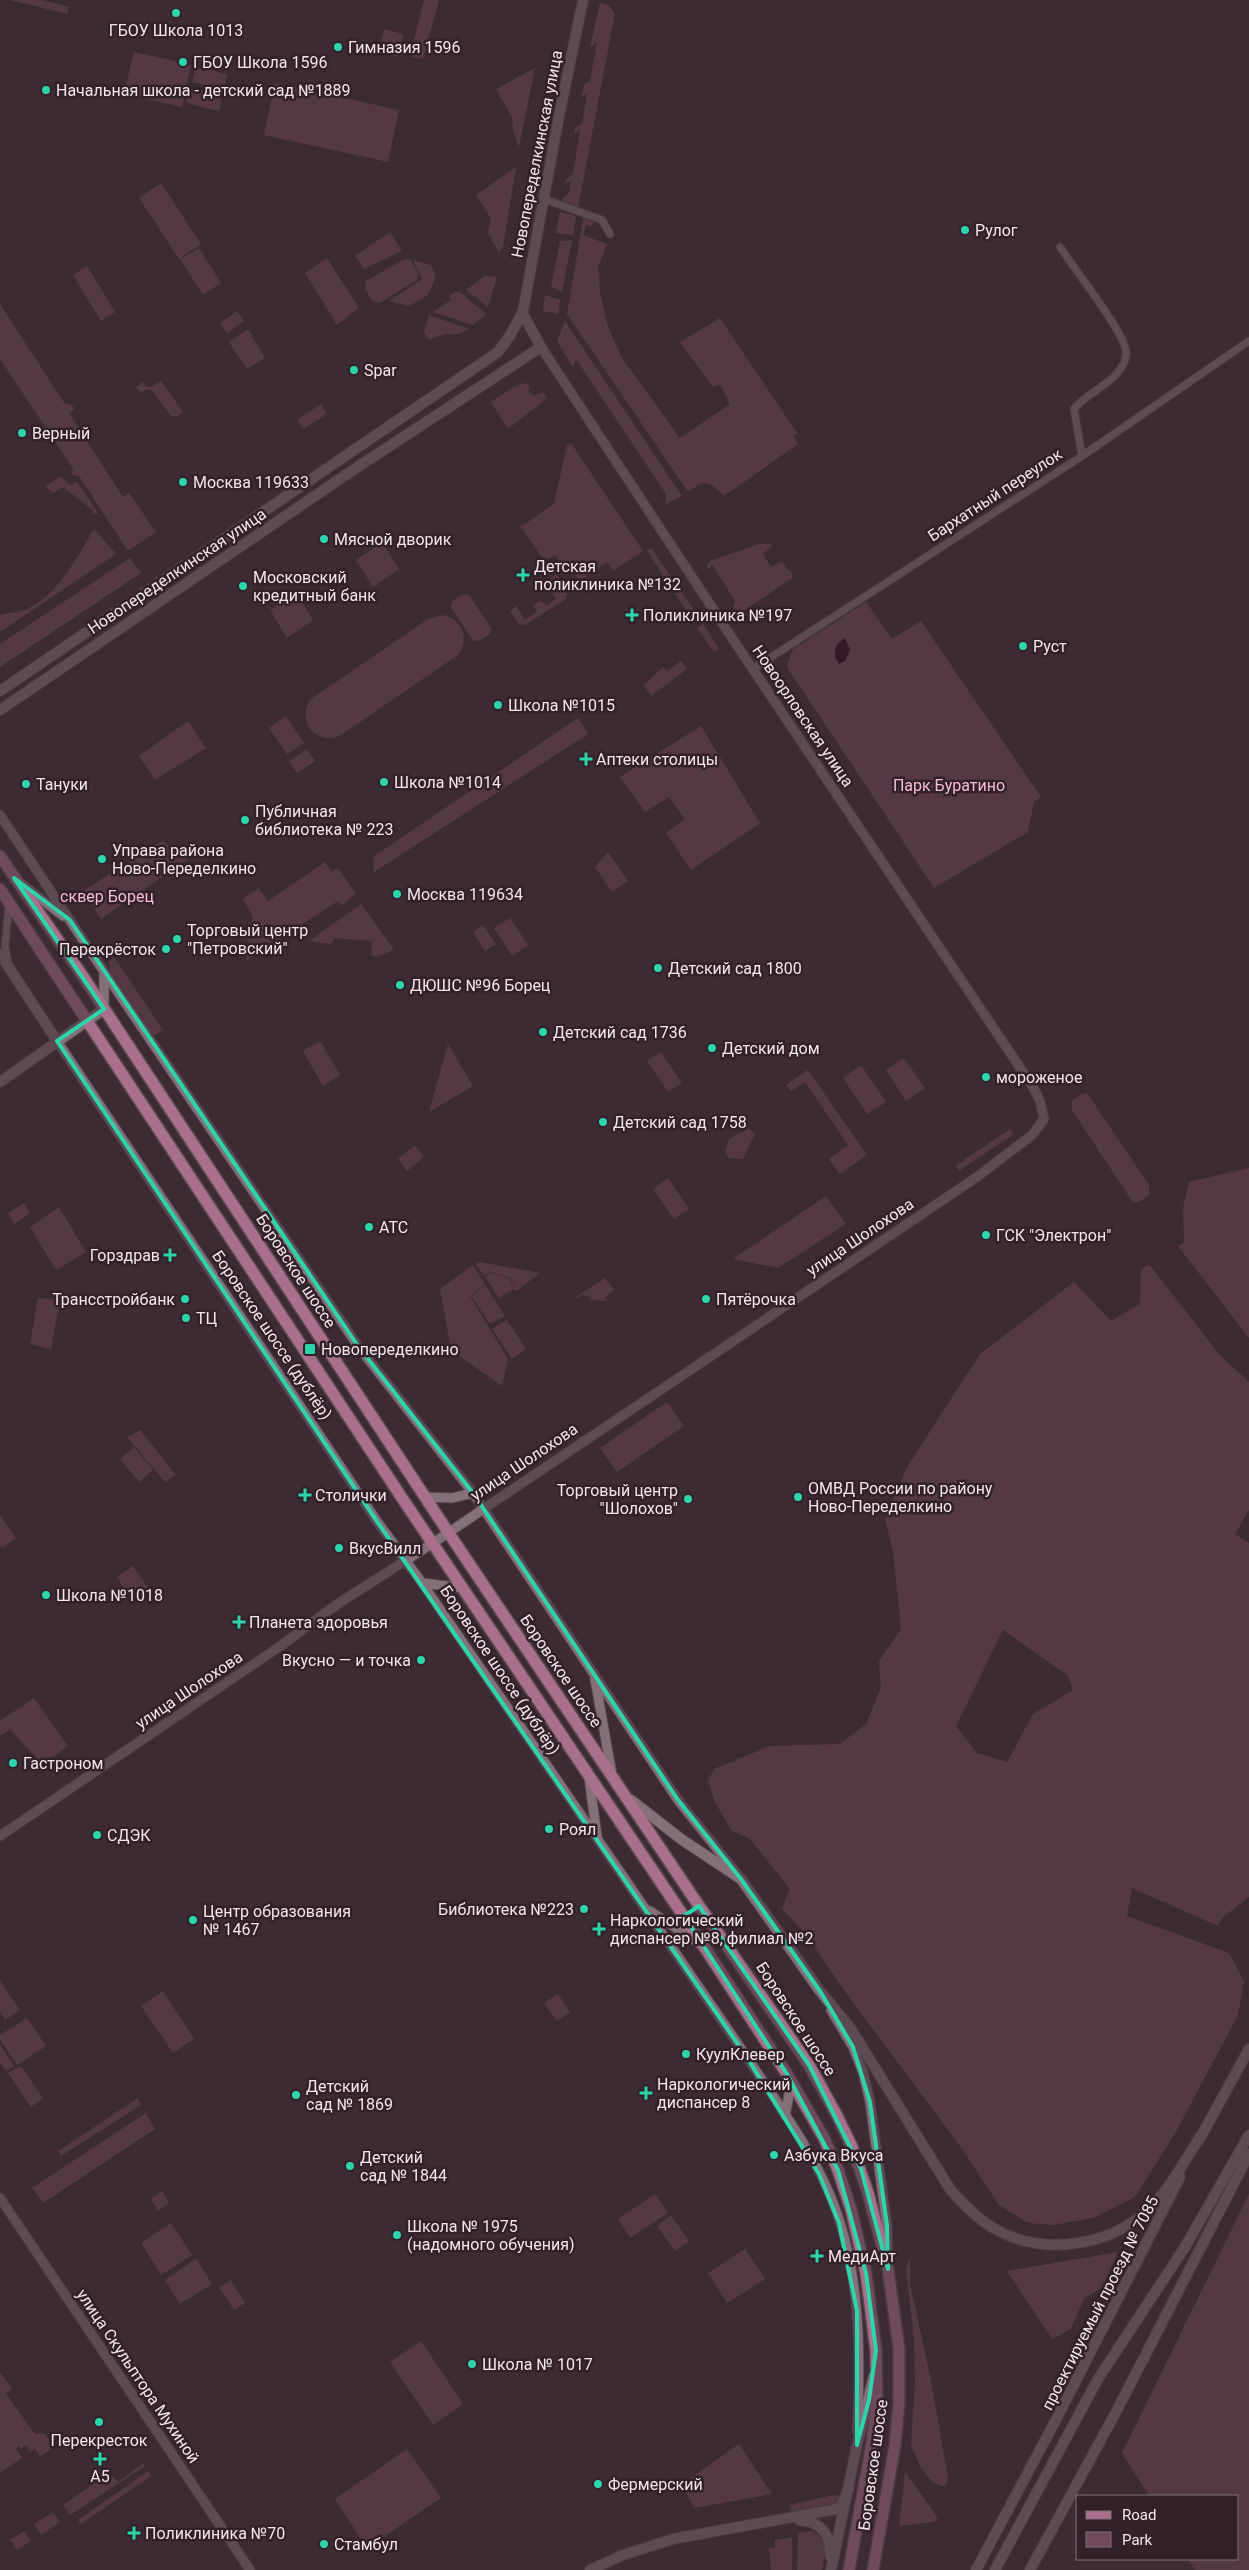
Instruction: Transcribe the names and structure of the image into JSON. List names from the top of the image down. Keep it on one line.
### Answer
{"streets":{"main road":["Новопеределкинская улица","Боровское шоссе","Боровское шоссе (дублёр)","проектируемый проезд № 7085"],"street":["Бархатный переулок","Новоорловская улица","улица Шолохова","улица Скульптора Мухиной"]},"crossings":[["Новопеределкинская улица","Новоорловская улица"],["Бархатный переулок","Новоорловская улица"],["Новоорловская улица","улица Шолохова"],["улица Шолохова","Боровское шоссе"],["улица Шолохова","Боровское шоссе (дублёр)"]],"parks":["Парк Буратино","сквер Борец"],"places":{"other":["ГБОУ Школа 1013","Гимназия 1596","ГБОУ Школа 1596","Начальная школа - детский сад №1889","Рулог","Spar","Верный","Москва 119633","Мясной дворик","Московский кредитный банк","Руст","Школа №1015","Школа №1014","Тануки","Публичная библиотека № 223","Управа района Ново-Переделкино","Москва 119634","Торговый центр \"Петровский\"","Перекрёсток","Детский сад 1800","ДЮШС №96 Борец","Детский сад 1736","Детский дом","мороженое","Детский сад 1758","АТС","ГСК \"Электрон\"","Трансстройбанк","Пятёрочка","ТЦ","ОМВД России по району Ново-Переделкино","Торговый центр \"Шолохов\"","ВкусВилл","Школа №1018","Вкусно — и точка","Гастроном","Роял","СДЭК","Библиотека №223","Центр образования № 1467","КуулКлевер","Детский сад № 1869","Азбука Вкуса","Детский сад № 1844","Школа № 1975 (надомного обучения)","Школа № 1017","Перекресток","Фермерский","Стамбул"],"health":["Детская поликлиника №132","Поликлиника №197","Аптеки столицы","Горздрав","Столички","Планета здоровья","Наркологический диспансер №8, филиал №2","Наркологический диспансер 8","МедиАрт","А5","Поликлиника №70"],"transit":["Новопеределкино"]},"legend":["Road","Park"]}
